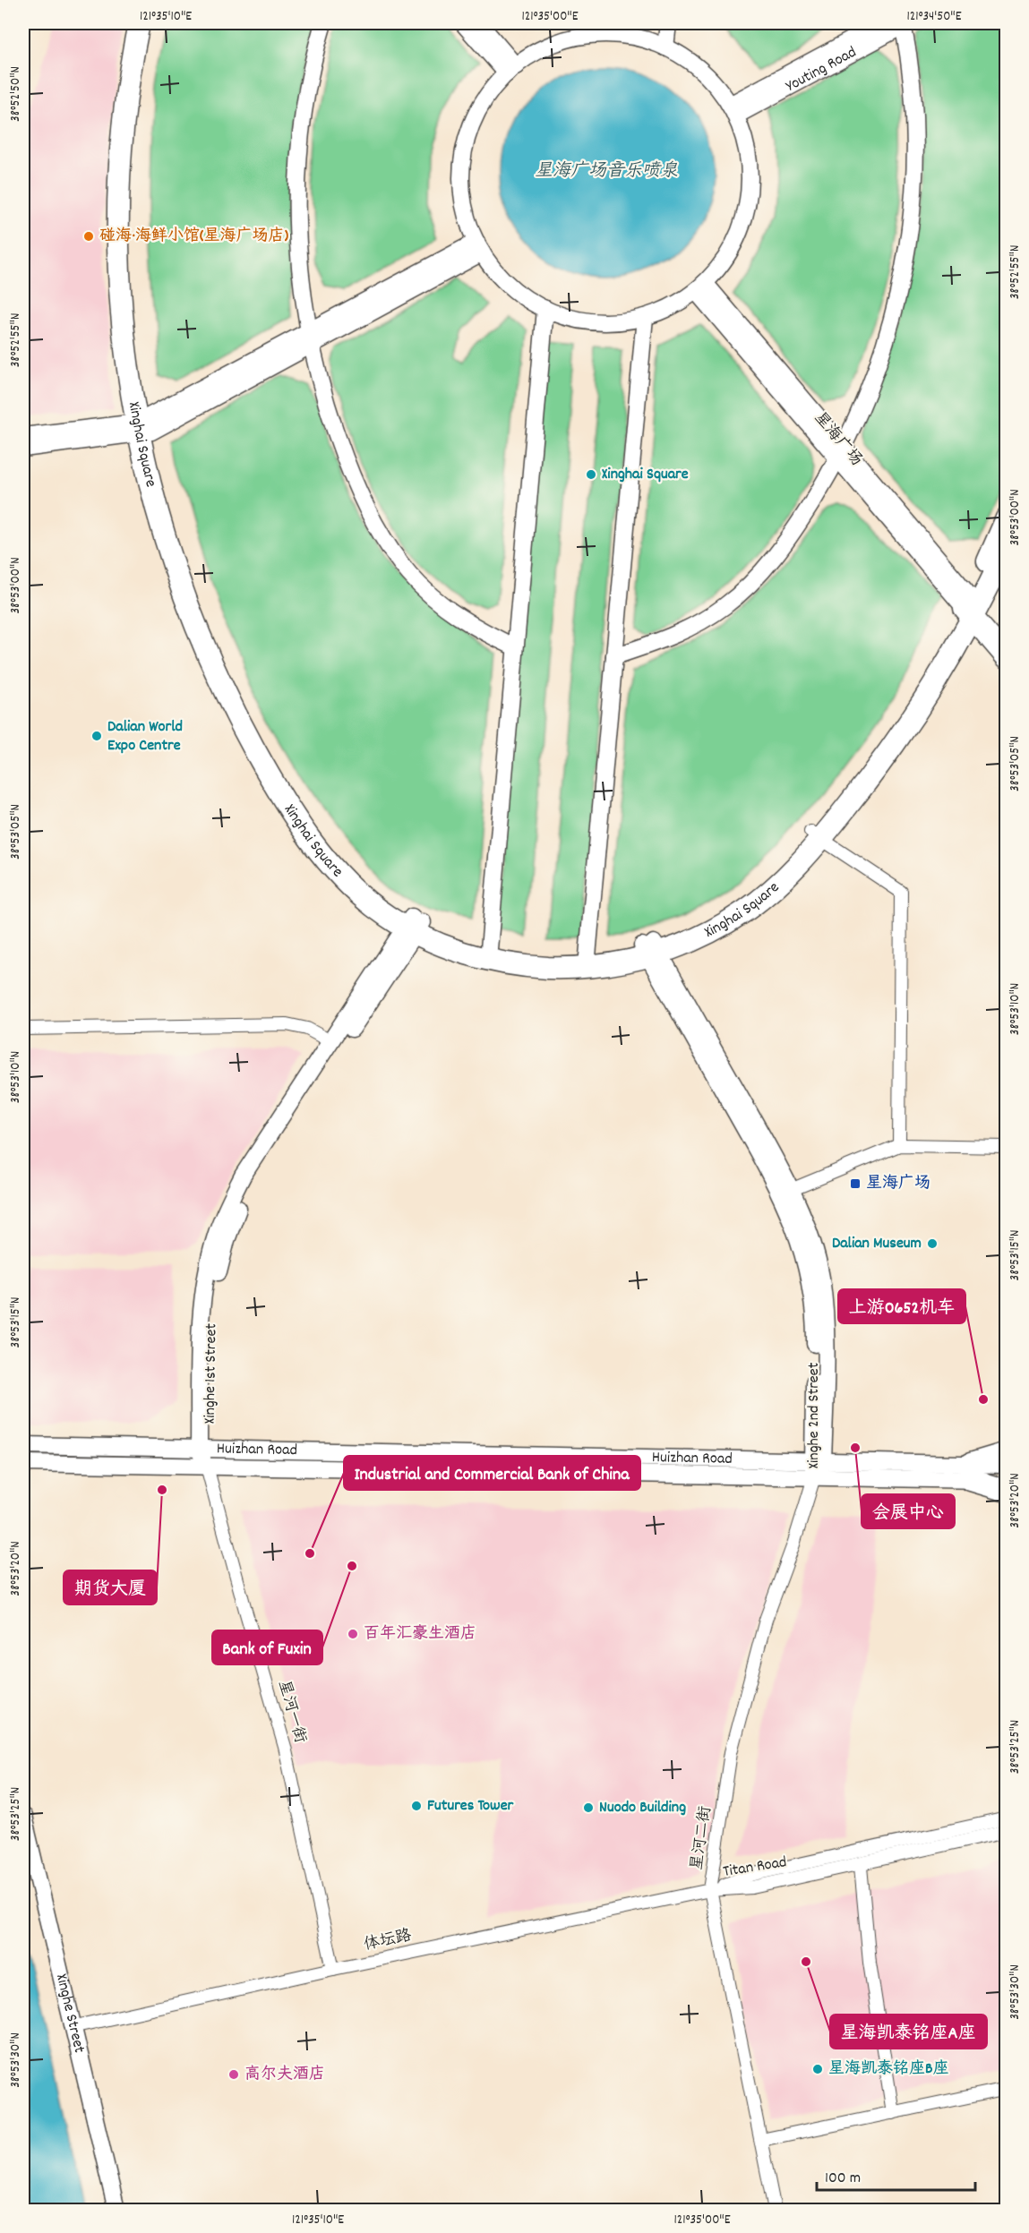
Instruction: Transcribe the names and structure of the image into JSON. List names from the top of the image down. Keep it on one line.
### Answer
{"streets":{"highway":["Xinghai Square"],"street":["Youting Road","星海广场","Xinghe 1st Street","Xinghe 2nd Street","Huizhan Road","星河一街","星河二街","Titan Road","体坛路","Xinghe Street"]},"crossings":[["星海广场","Xinghai Square"],["Xinghai Square","Xinghe 1st Street"],["Xinghai Square","Xinghe 2nd Street"],["Xinghe 1st Street","Huizhan Road"],["Xinghe 1st Street","星河一街"],["Xinghe 2nd Street","Huizhan Road"],["Xinghe 2nd Street","星河二街"],["Huizhan Road","星河一街"],["Huizhan Road","星河二街"],["星河一街","体坛路"],["星河二街","Titan Road"],["星河二街","体坛路"],["Titan Road","体坛路"],["体坛路","Xinghe Street"]],"water":["星海广场音乐喷泉"],"places":{"other":["碰海·海鲜小馆(星海广场店)","Xinghai Square","Dalian World Expo Centre","Dalian Museum","上游0652机车","会展中心","期货大厦","Industrial and Commercial Bank of China","Bank of Fuxin","百年汇豪生酒店","Futures Tower","Nuodo Building","星海凯泰铭座A座","星海凯泰铭座B座","高尔夫酒店"],"transit":["星海广场"]},"scale_bar":"100 m","coordinates":["121°35'10\"E","121°35'00\"E","121°34'50\"E","38°52'50\"N","38°52'55\"N","38°53'00\"N","38°53'05\"N","38°53'10\"N","38°53'15\"N","38°53'20\"N","38°53'25\"N","38°53'30\"N"]}
